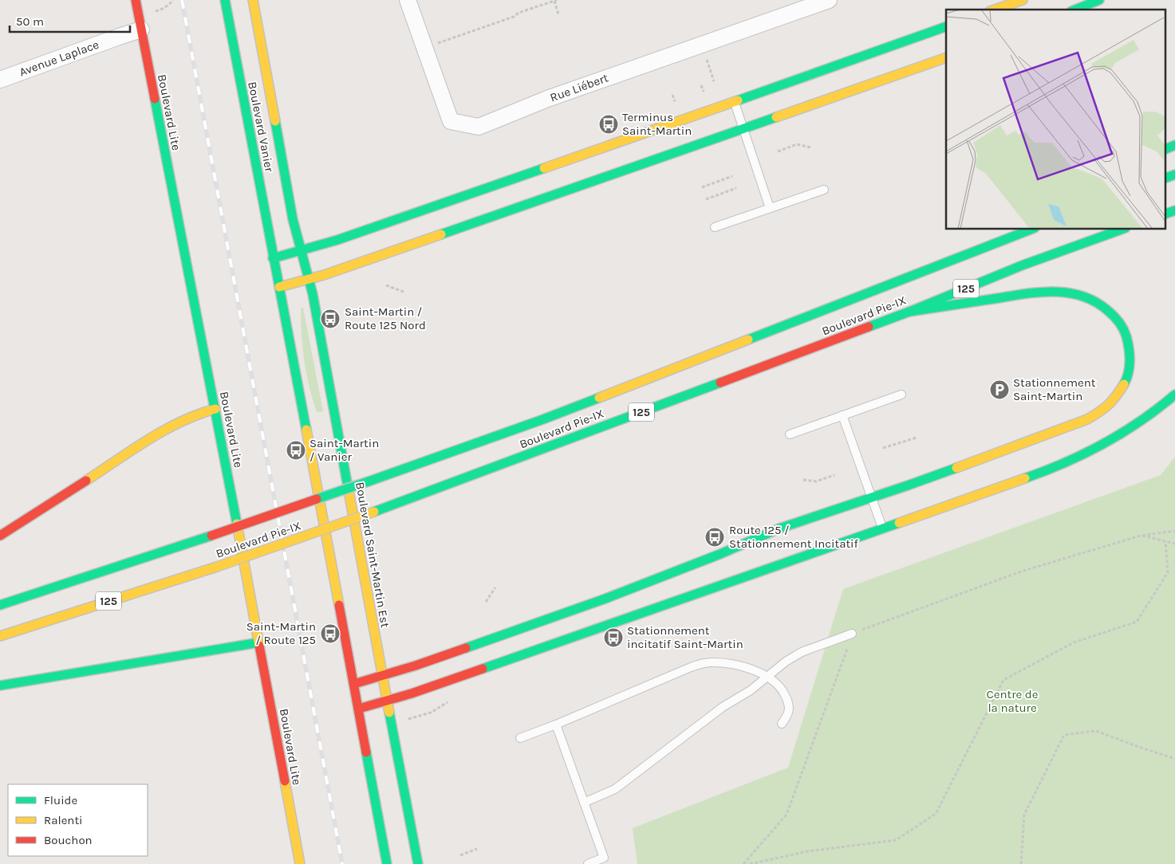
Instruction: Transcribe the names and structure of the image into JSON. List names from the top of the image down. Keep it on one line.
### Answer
{"streets":{"main road":["Boulevard Lite","Boulevard Vanier","125","Boulevard Pie-IX","Boulevard Saint-Martin Est"],"street":["Avenue Laplace","Rue Liébert"]},"crossings":[["Avenue Laplace","Boulevard Lite"],["Boulevard Vanier","Boulevard Saint-Martin Est"]],"parks":["Centre de la nature"],"places":{"bus stop":["Terminus Saint-Martin","Saint-Martin / Route 125 Nord","Saint-Martin / Vanier","Route 125 / Stationnement Incitatif","Saint-Martin / Route 125","Stationnement incitatif Saint-Martin"],"parking":["Stationnement Saint-Martin"]},"legend":["Fluide","Ralenti","Bouchon"],"scale_bar":"50 m"}
